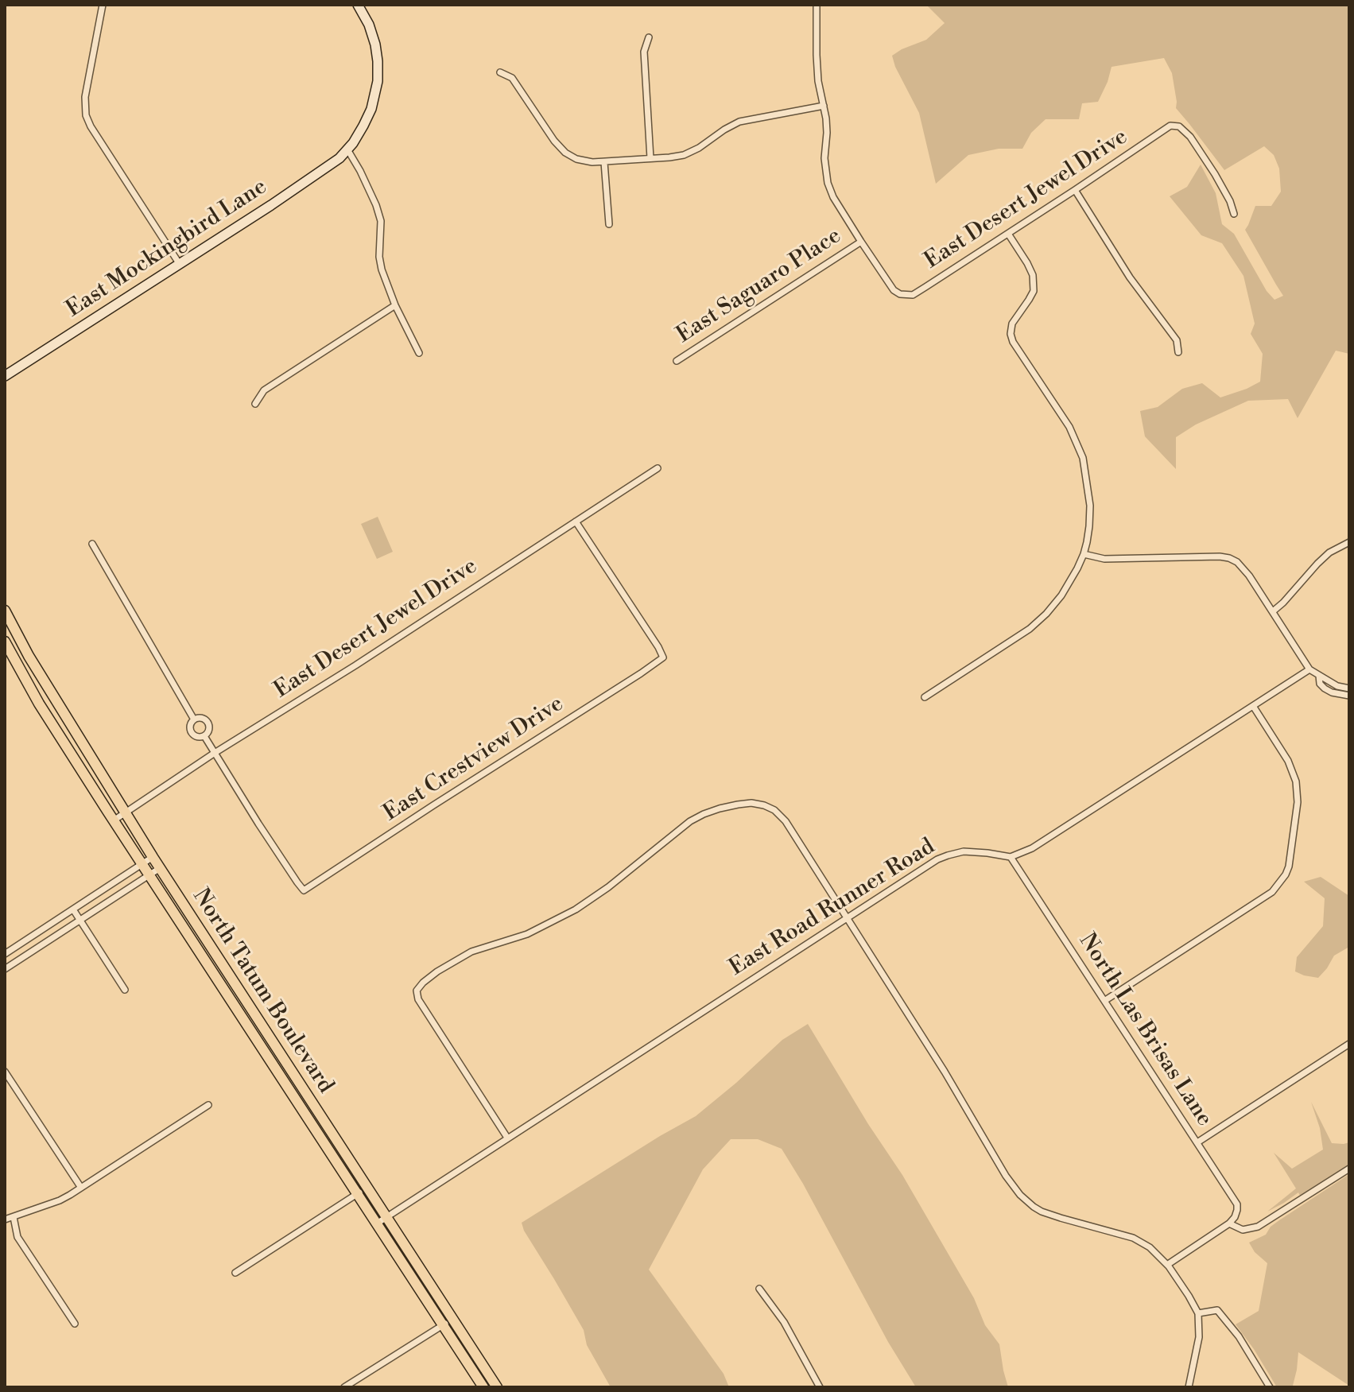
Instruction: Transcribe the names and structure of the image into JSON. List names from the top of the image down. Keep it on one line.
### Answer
{"streets":{"main road":["North Tatum Boulevard"],"street":["East Desert Jewel Drive","East Mockingbird Lane","East Saguaro Place","East Crestview Drive","East Road Runner Road","North Las Brisas Lane"]},"crossings":[["East Desert Jewel Drive","East Saguaro Place"],["East Desert Jewel Drive","East Crestview Drive"],["East Desert Jewel Drive","North Tatum Boulevard"],["East Road Runner Road","North Tatum Boulevard"],["East Road Runner Road","North Las Brisas Lane"]]}
